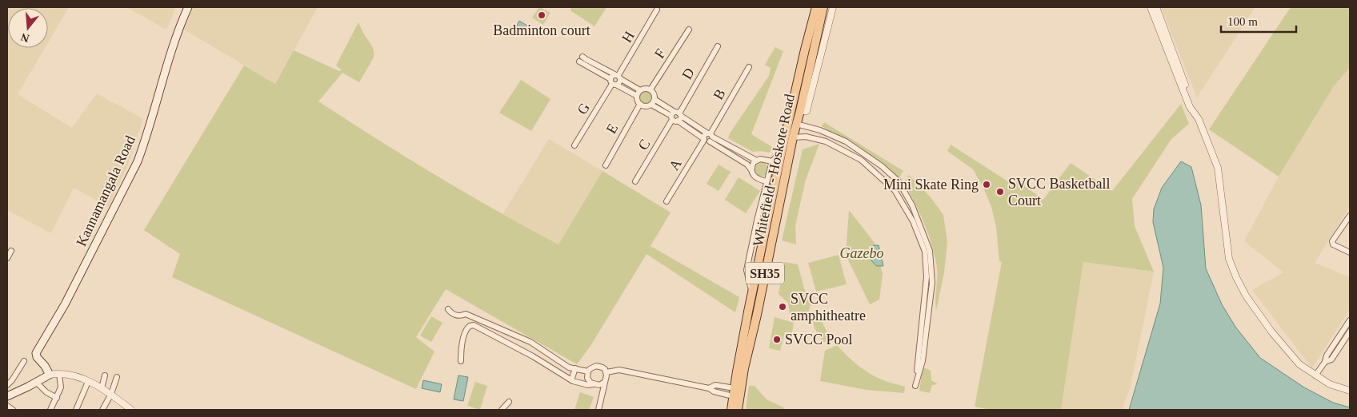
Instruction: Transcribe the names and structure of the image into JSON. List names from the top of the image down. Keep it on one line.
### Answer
{"streets":{"main road":["Whitefield - Hoskote Road","Kannamangala Road","SH35"],"street":["H","F","D","B","G","E","C","A"]},"crossings":[["H","G"],["F","E"],["D","C"],["B","A"]],"parks":["Gazebo"],"places":["Badminton court","Mini Skate Ring","SVCC Basketball Court","SVCC amphitheatre","SVCC Pool"],"scale_bar":"100 m","north":"bottom"}
